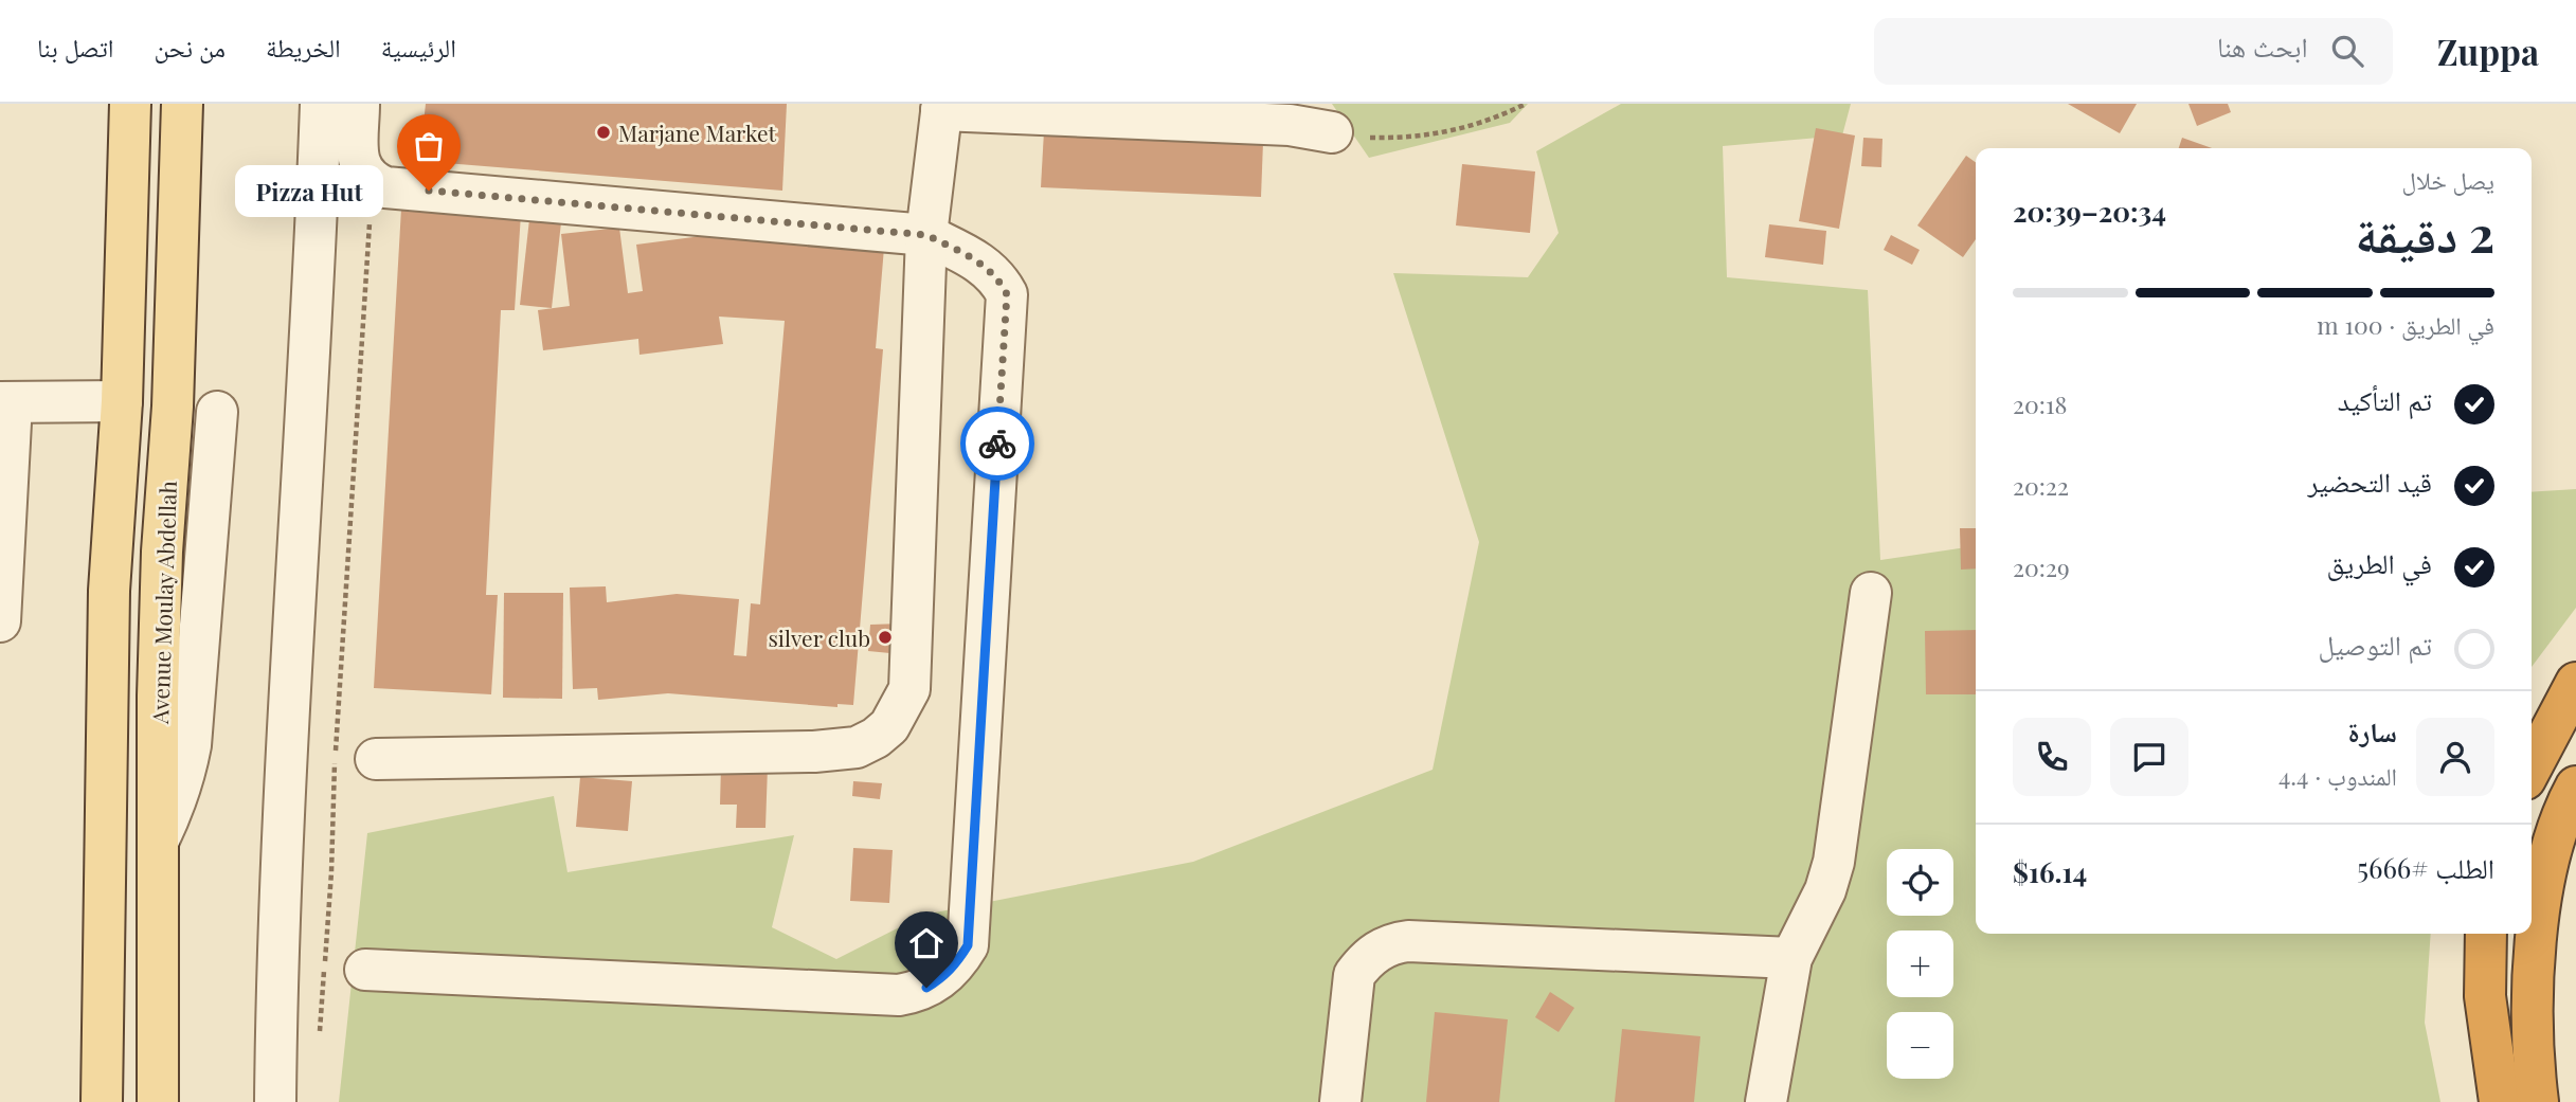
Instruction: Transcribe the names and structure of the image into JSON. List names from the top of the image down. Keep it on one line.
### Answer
{"streets":{"main road":["Avenue Moulay Abdellah"]},"places":["Marjane Market","Pizza Hut","silver club"],"page":{"header":"Zuppa","search":"ابحث هنا","nav":["الرئيسية","الخريطة","من نحن","اتصل بنا"],"heading":["2 دقيقة","يصل خلال","20:34–20:39"],"panel":["سارة","المندوب · 4.4","الطلب #5666","$16.14"],"bubble":"Pizza Hut","bar":"في الطريق · 100 m","list":[["تم التأكيد","20:18"],["قيد التحضير","20:22"],["في الطريق","20:29"],"تم التوصيل"],"map_buttons":["+","−"]}}
